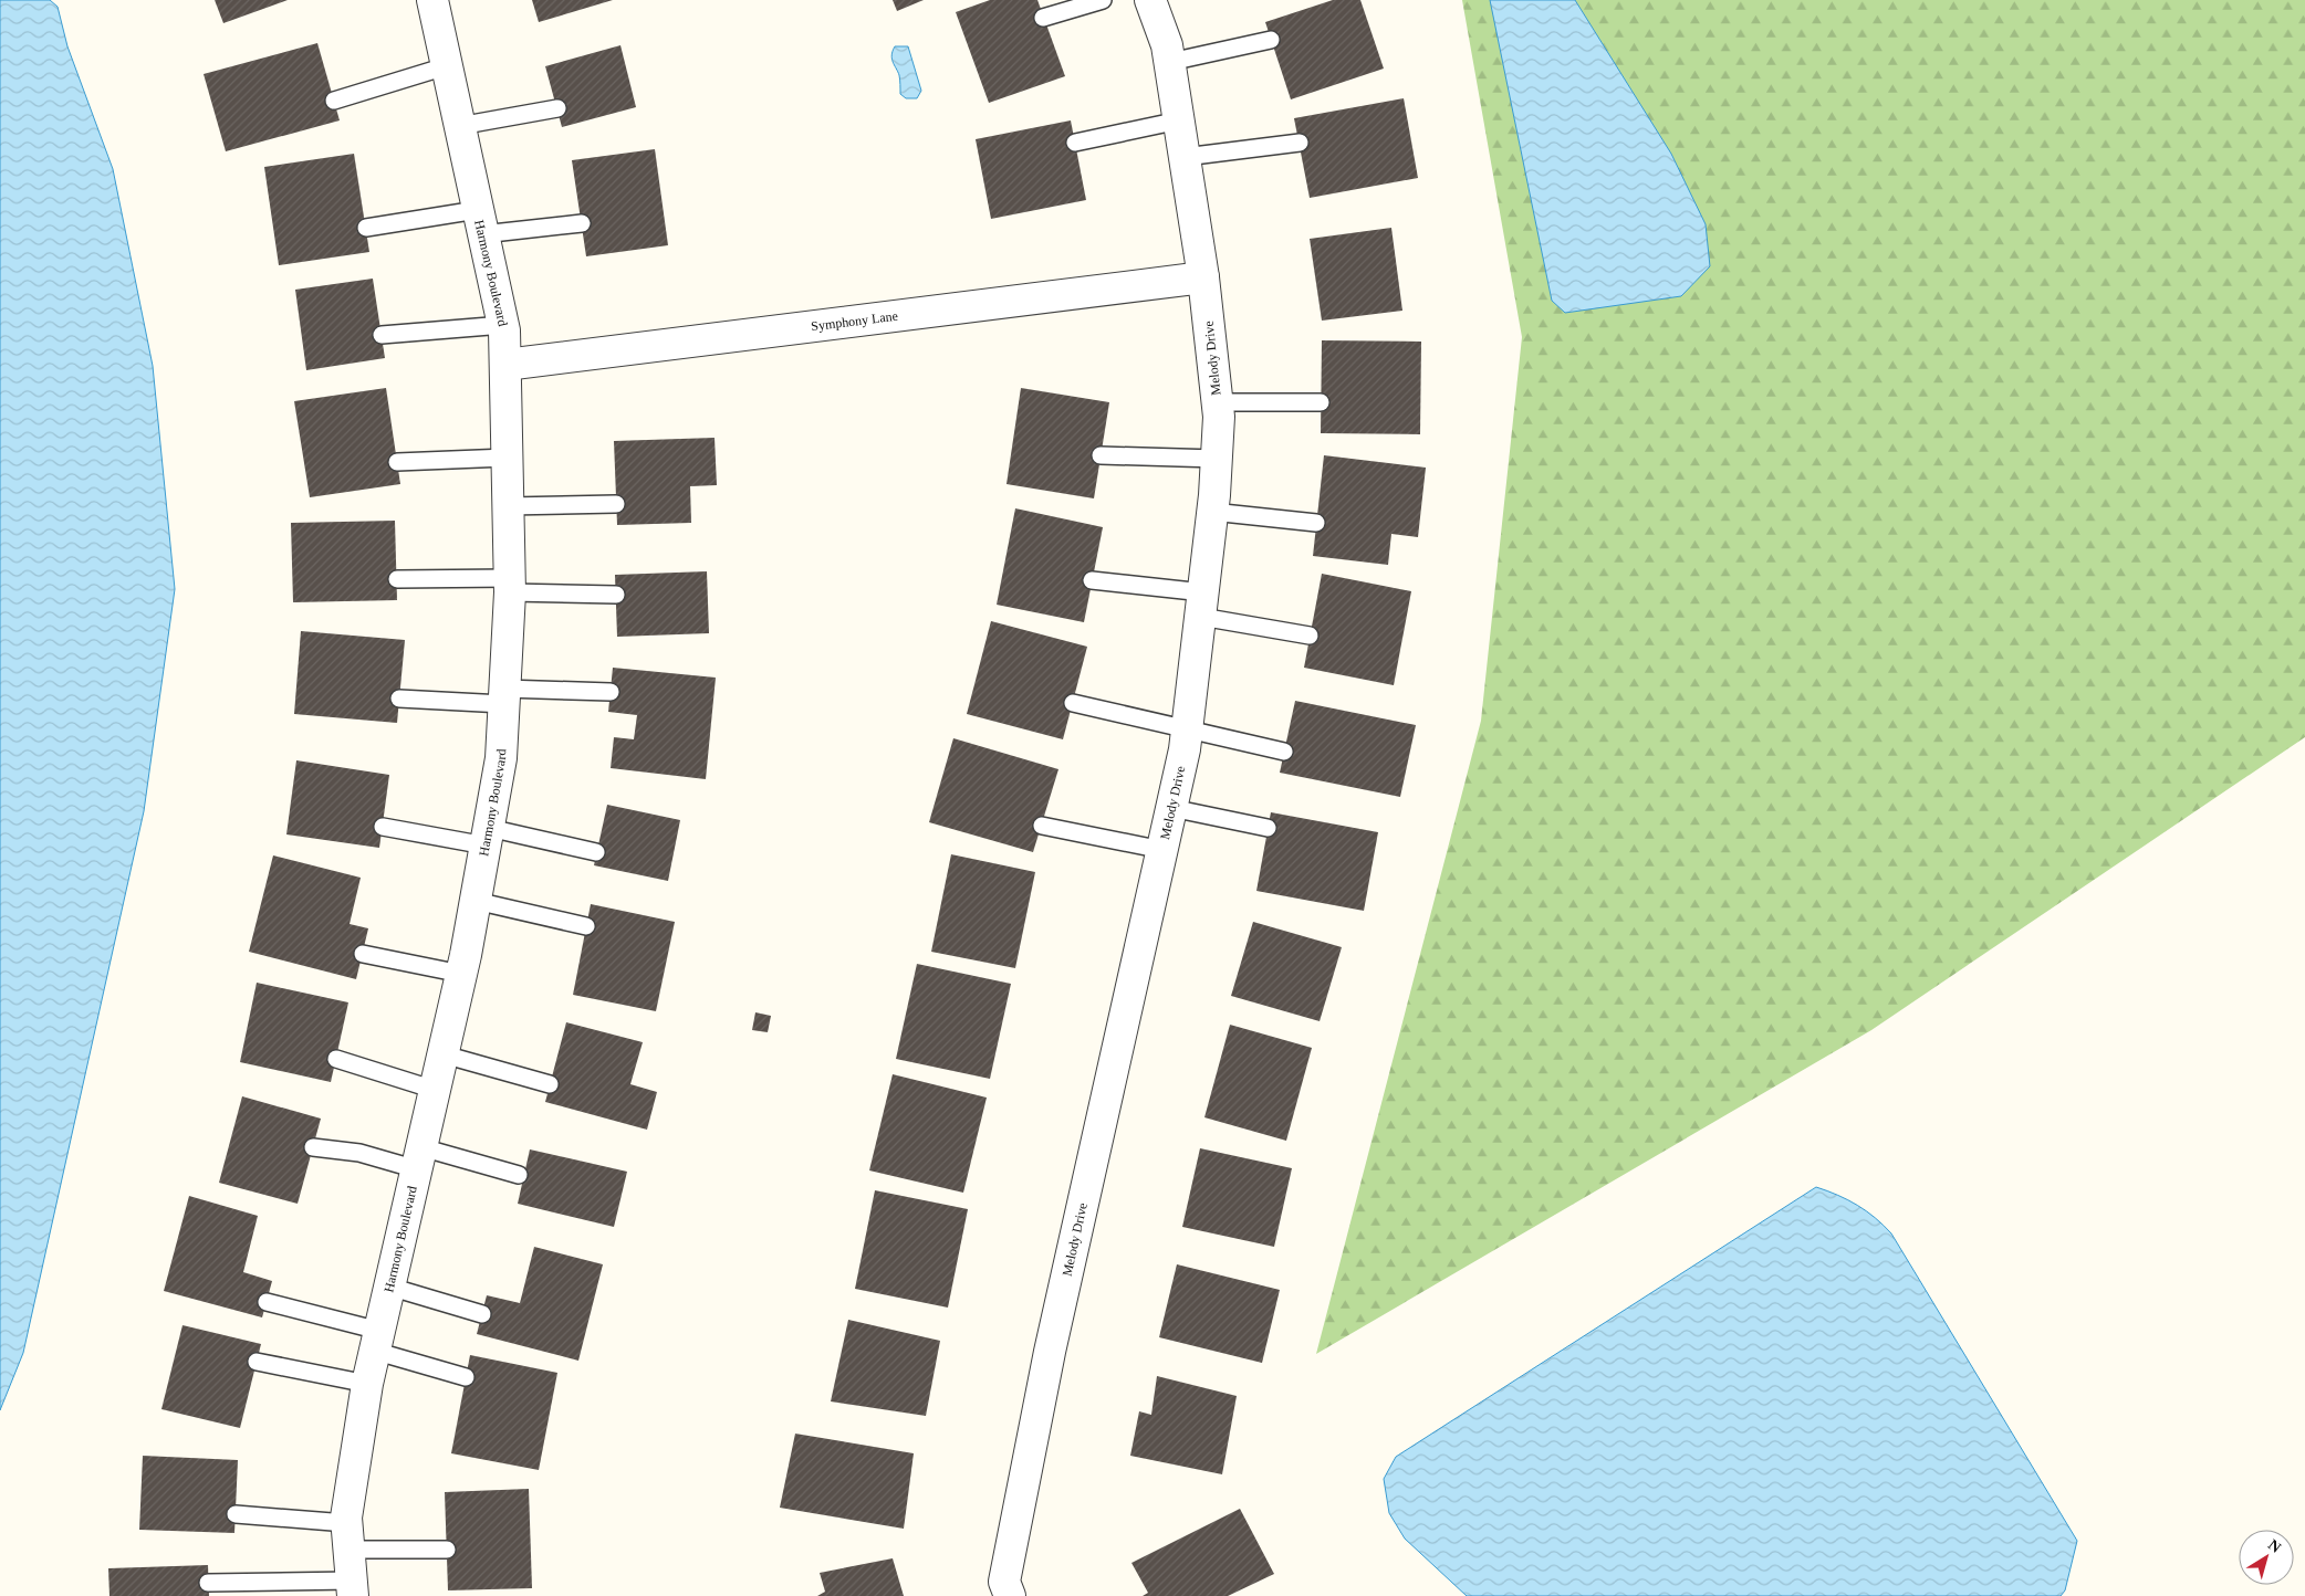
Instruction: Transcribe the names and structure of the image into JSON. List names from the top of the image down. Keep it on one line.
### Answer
{"streets":{"street":["Harmony Boulevard","Symphony Lane","Melody Drive"]},"crossings":[["Harmony Boulevard","Symphony Lane"],["Symphony Lane","Melody Drive"]],"north":"top right"}
